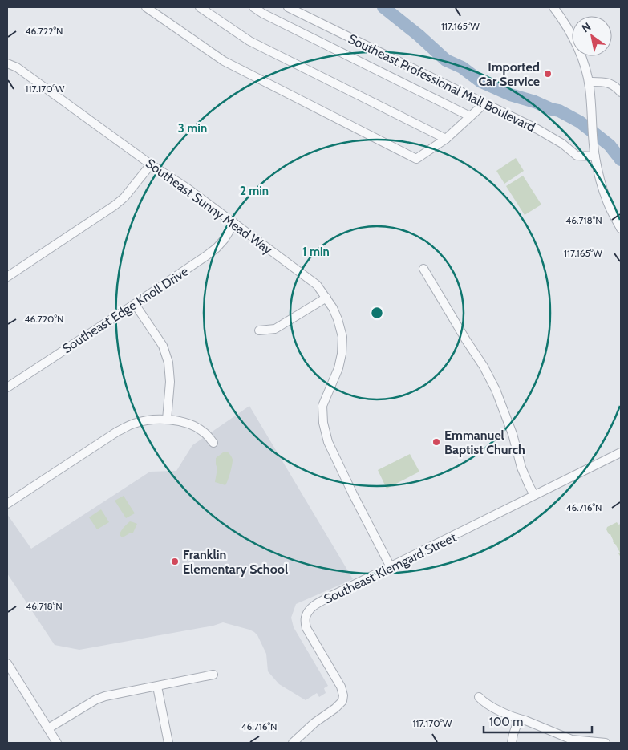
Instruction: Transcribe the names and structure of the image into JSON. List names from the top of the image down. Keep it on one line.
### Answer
{"streets":{"street":["Southeast Professional Mall Boulevard","Southeast Sunny Mead Way","Southeast Edge Knoll Drive","Southeast Klemgard Street"]},"crossings":[["Southeast Sunny Mead Way","Southeast Edge Knoll Drive"],["Southeast Sunny Mead Way","Southeast Klemgard Street"]],"places":["Imported Car Service","Emmanuel Baptist Church","Franklin Elementary School"],"scale_bar":"100 m","north":"top left","coordinates":["117.165°W","46.722°N","117.170°W","46.718°N","46.720°N","46.716°N"],"rings":["3 min","2 min","1 min"]}
